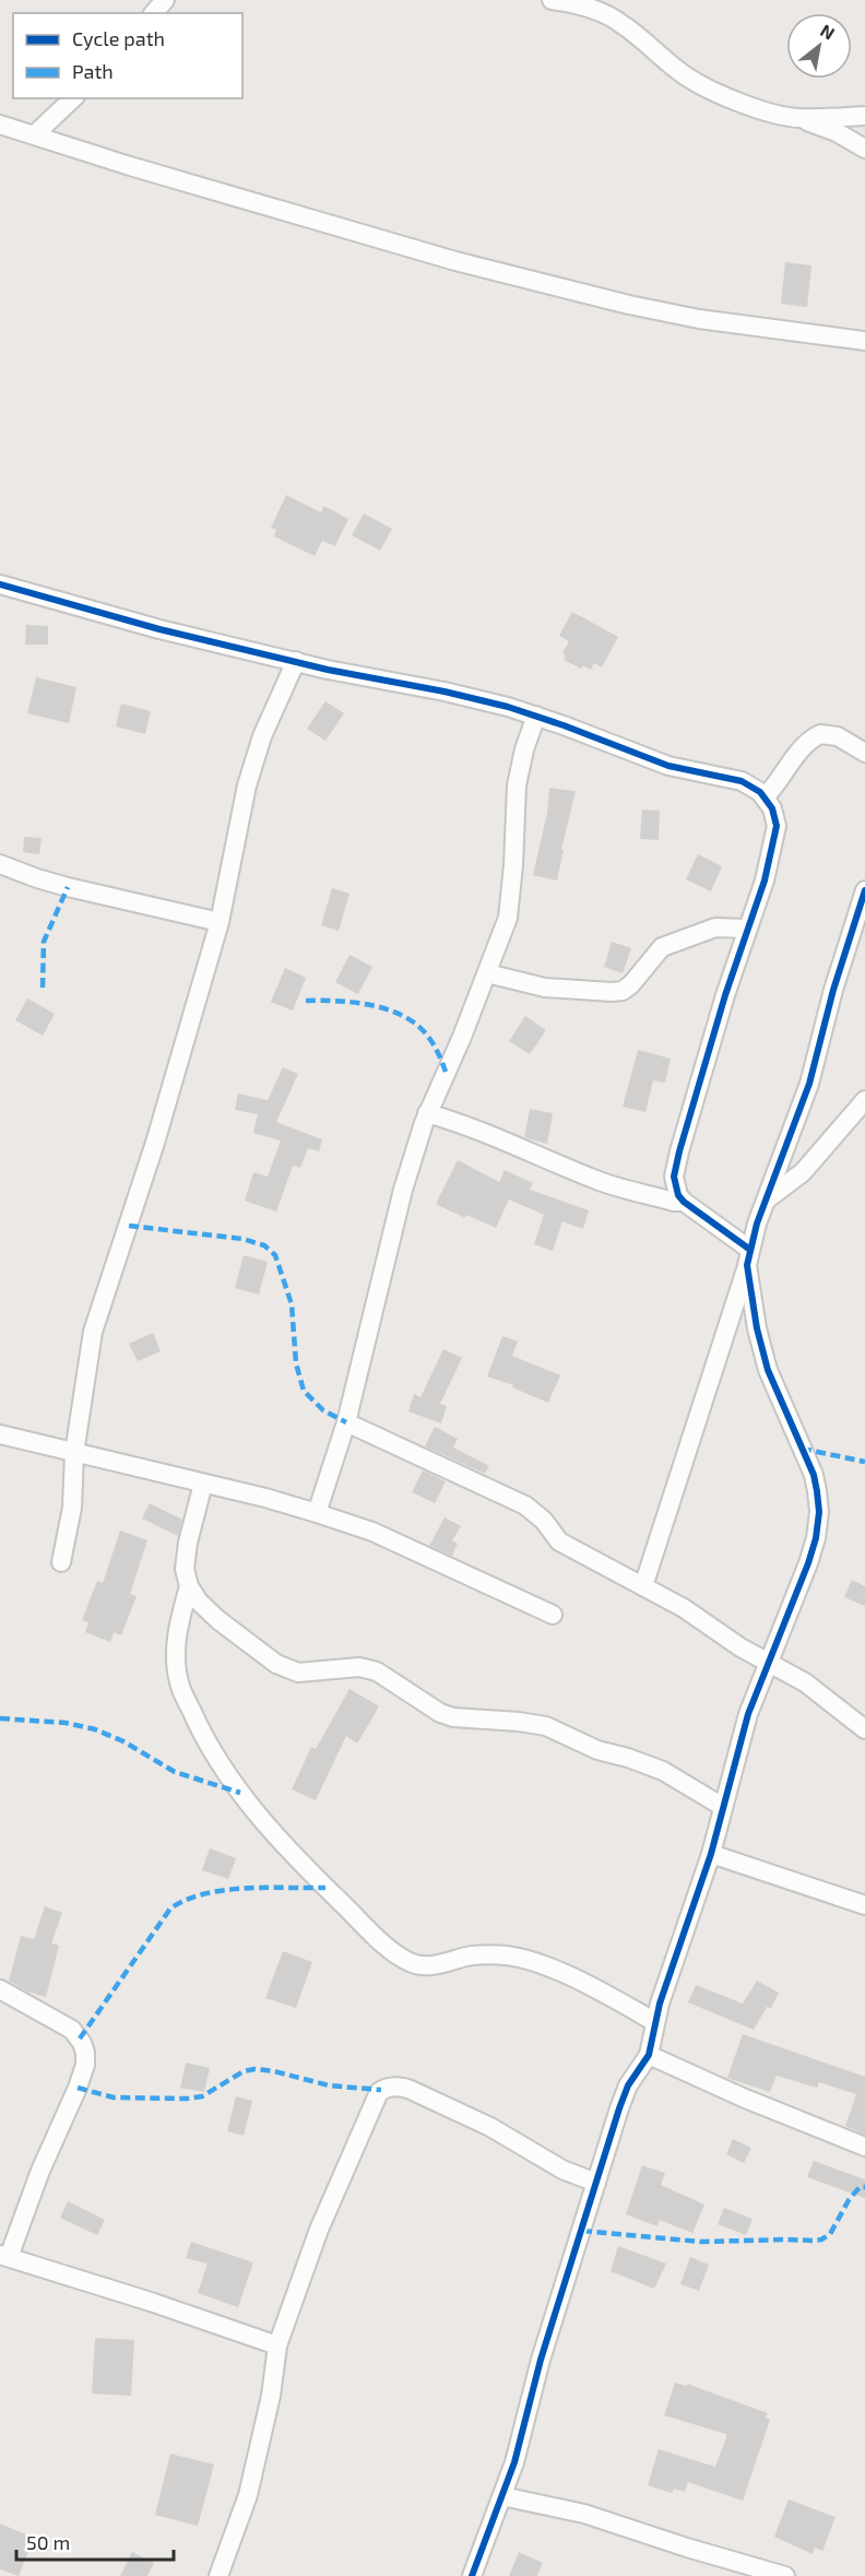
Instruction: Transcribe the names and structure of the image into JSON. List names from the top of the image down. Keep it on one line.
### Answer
{"legend":["Cycle path","Path"],"scale_bar":"50 m","north":"top right"}
